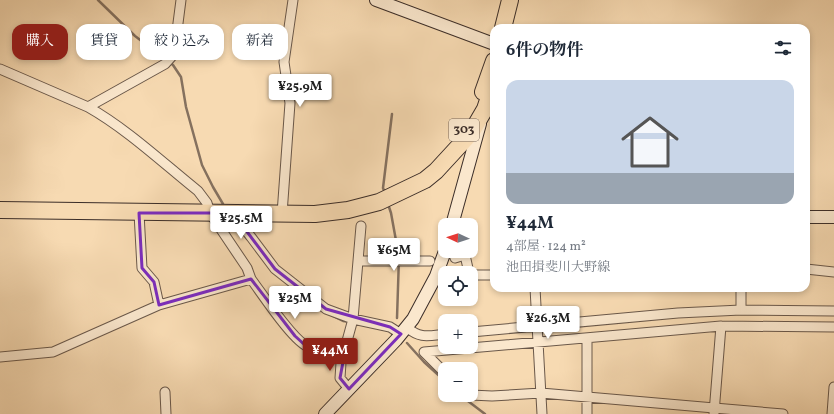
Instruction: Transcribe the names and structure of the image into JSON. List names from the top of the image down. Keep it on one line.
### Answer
{"streets":{"highway":["303"]},"north":"left","page":{"chip":["購入","賃貸","絞り込み","新着"],"heading":"6件の物件","list":[{"name":"¥44M","note":"4部屋 · 124 m² · 池田揖斐川大野線"}],"price":["¥25.9M","¥25.5M","¥65M","¥25M","¥26.3M","¥44M"],"map_buttons":["+","−"]}}
